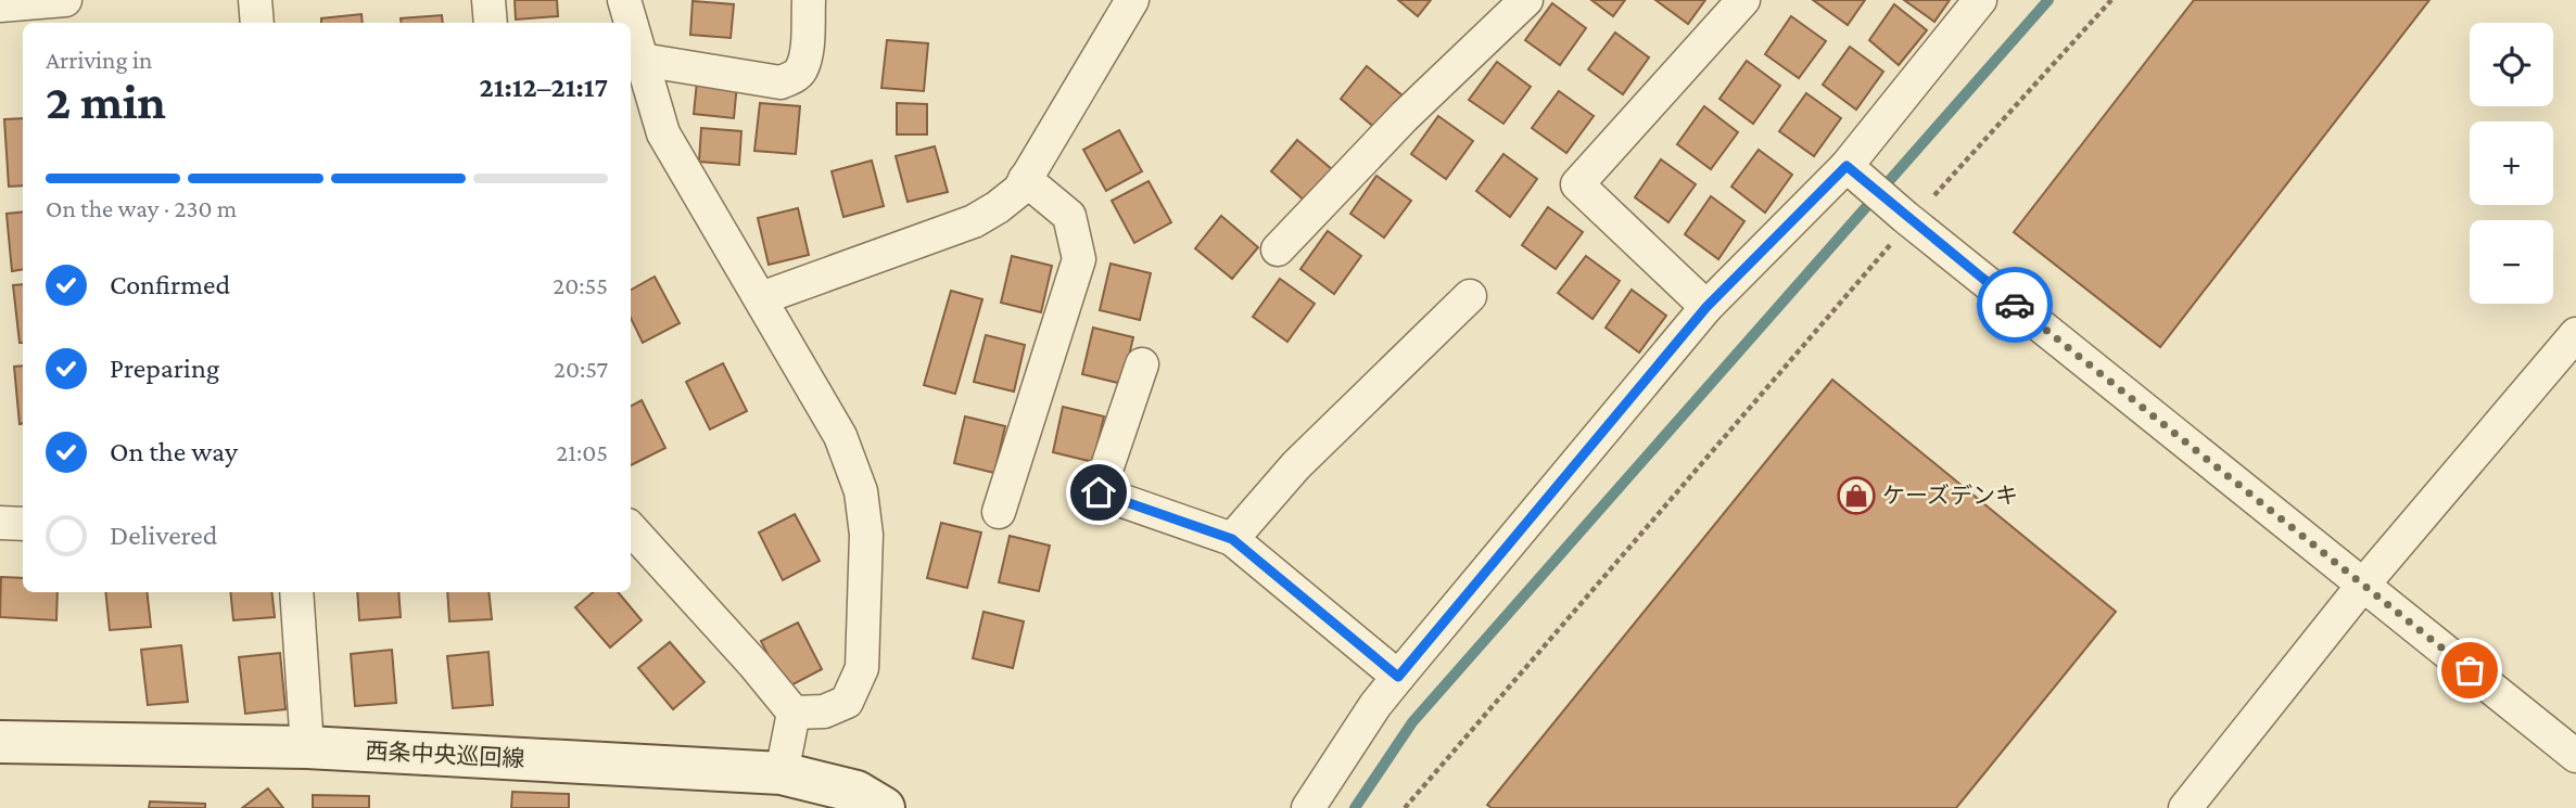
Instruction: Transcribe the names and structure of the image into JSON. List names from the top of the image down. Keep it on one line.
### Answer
{"streets":{"street":["西条中央巡回線"]},"places":{"shop":["ケーズデンキ"]},"page":{"map_buttons":["+","−"],"heading":["2 min","Arriving in","21:12–21:17"],"bar":"On the way · 230 m","list":[["Confirmed","20:55"],["Preparing","20:57"],["On the way","21:05"],"Delivered"]}}
